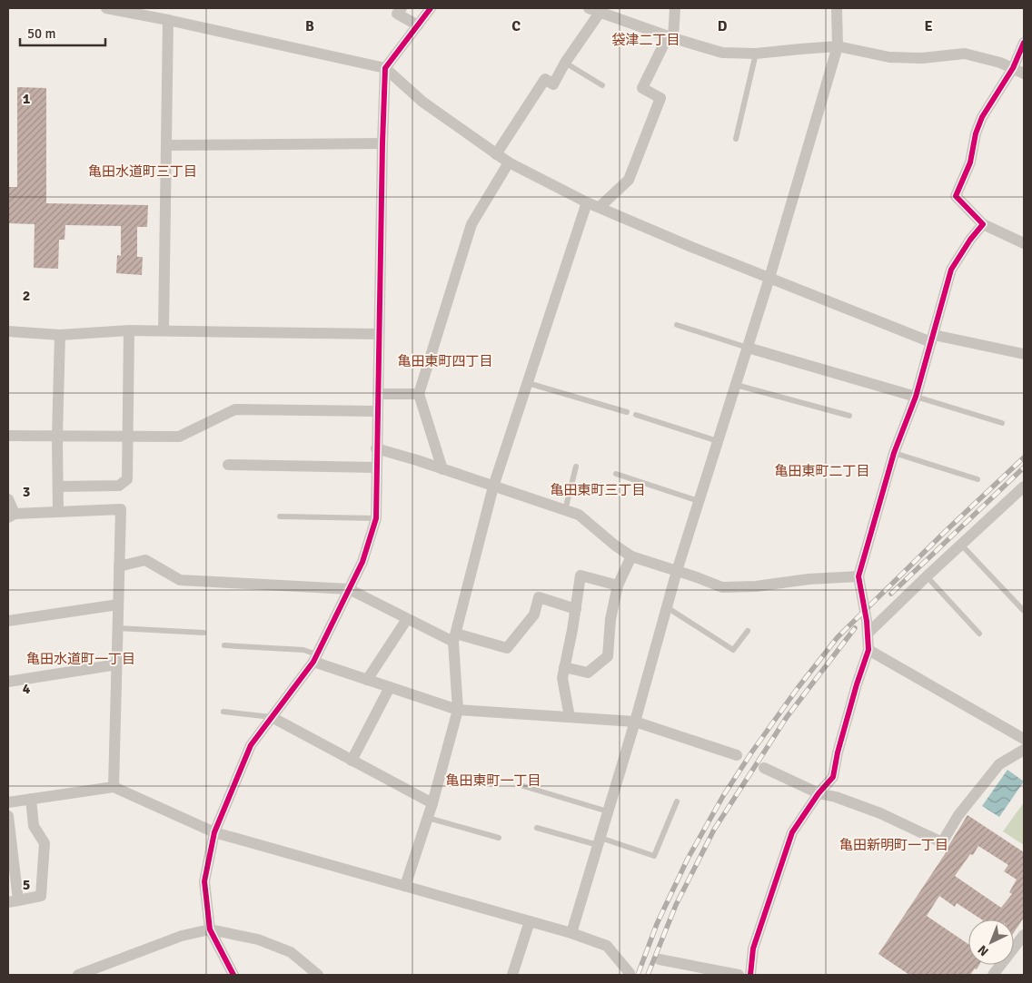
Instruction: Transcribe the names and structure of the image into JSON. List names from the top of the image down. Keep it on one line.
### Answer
{"districts":["袋津二丁目","亀田水道町三丁目","亀田東町四丁目","亀田東町二丁目","亀田東町三丁目","亀田水道町一丁目","亀田東町一丁目","亀田新明町一丁目"],"scale_bar":"50 m","north":"bottom left","grid":{"columns":["B","C","D","E"],"rows":["1","2","3","4","5"]}}
